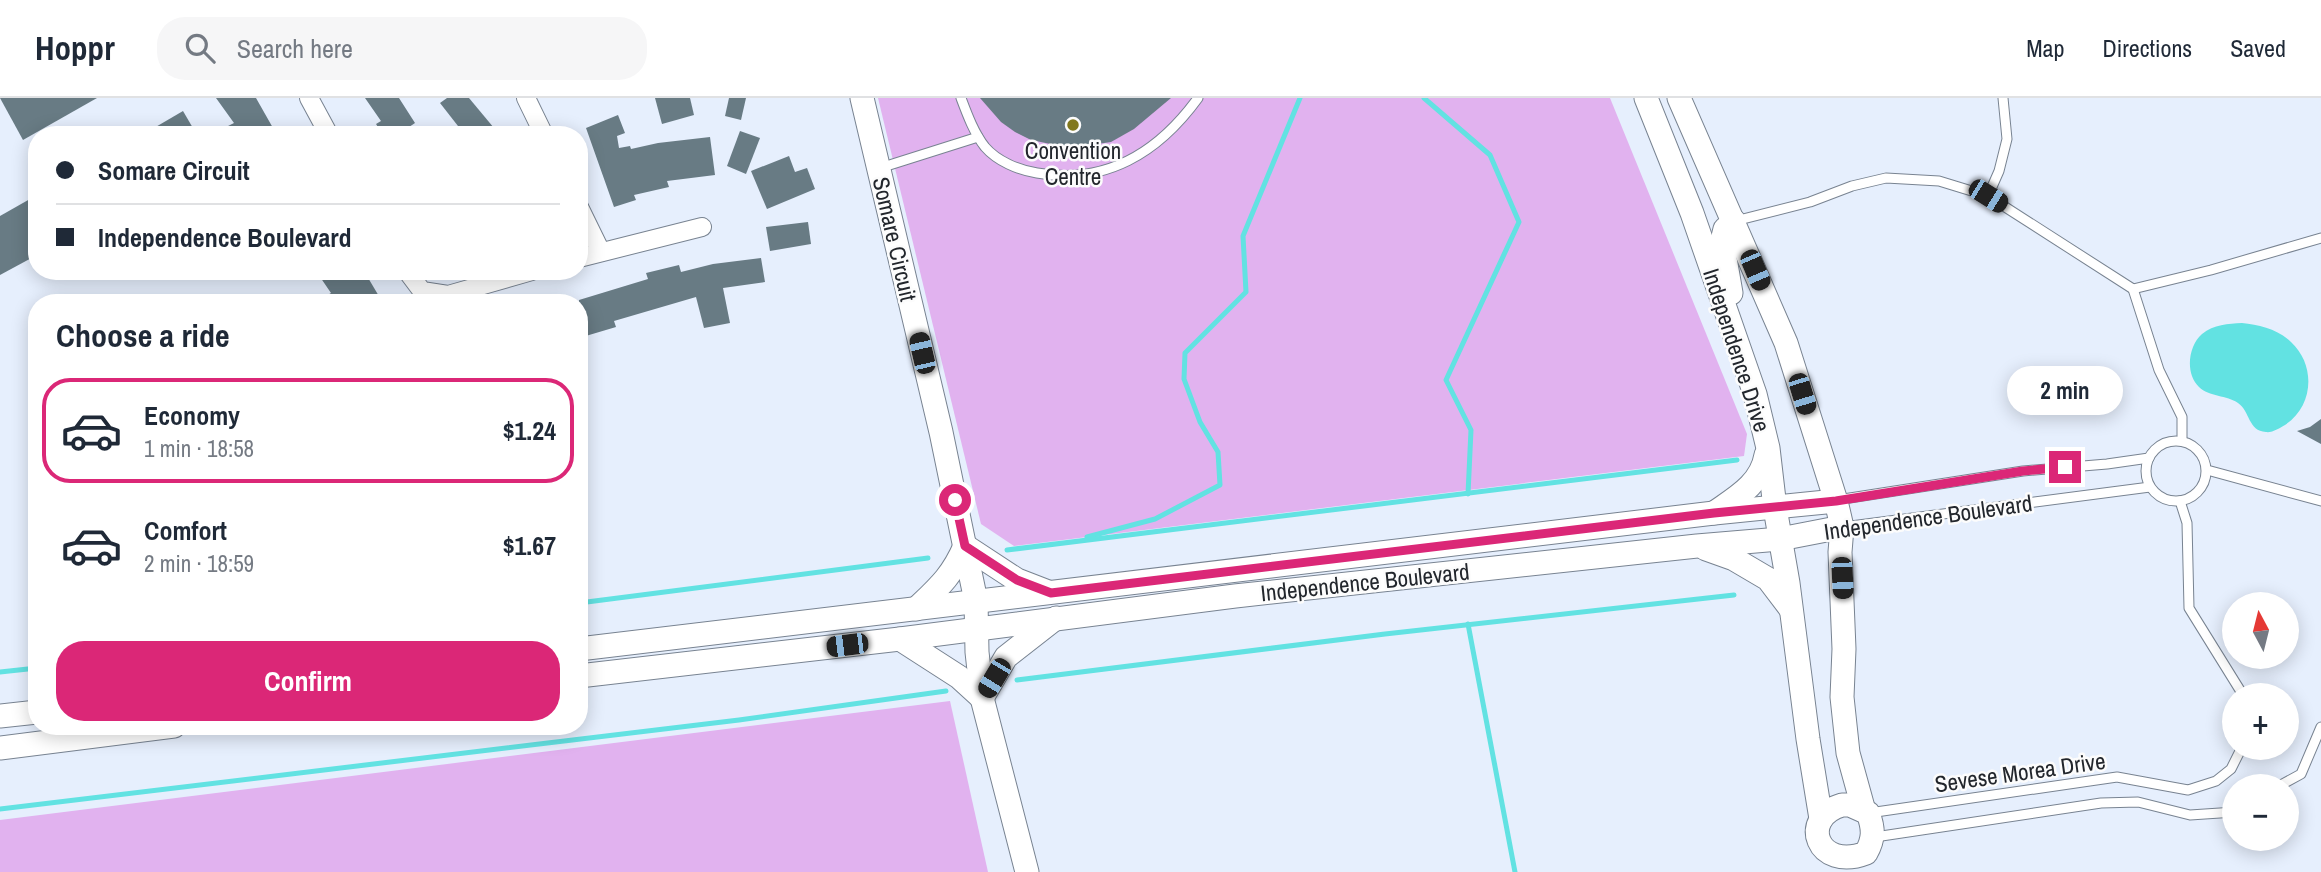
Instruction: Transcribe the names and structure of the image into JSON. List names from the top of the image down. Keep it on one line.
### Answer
{"streets":{"street":["Somare Circuit","Independence Drive","Independence Boulevard"],"lane":["Sevese Morea Drive"]},"crossings":[["Somare Circuit","Independence Boulevard"],["Independence Drive","Independence Boulevard"],["Independence Drive","Sevese Morea Drive"]],"places":["Convention Centre"],"north":"top","page":{"header":"Hoppr","search":"Search here","nav":["Map","Directions","Saved"],"banner":["Somare Circuit","Independence Boulevard"],"heading":"Choose a ride","bubble":"2 min","list":[{"name":"Economy","note":"1 min · 18:58","value":"$1.24"},{"name":"Comfort","note":"2 min · 18:59","value":"$1.67"}],"map_buttons":["+","−"],"buttons":"Confirm"}}
